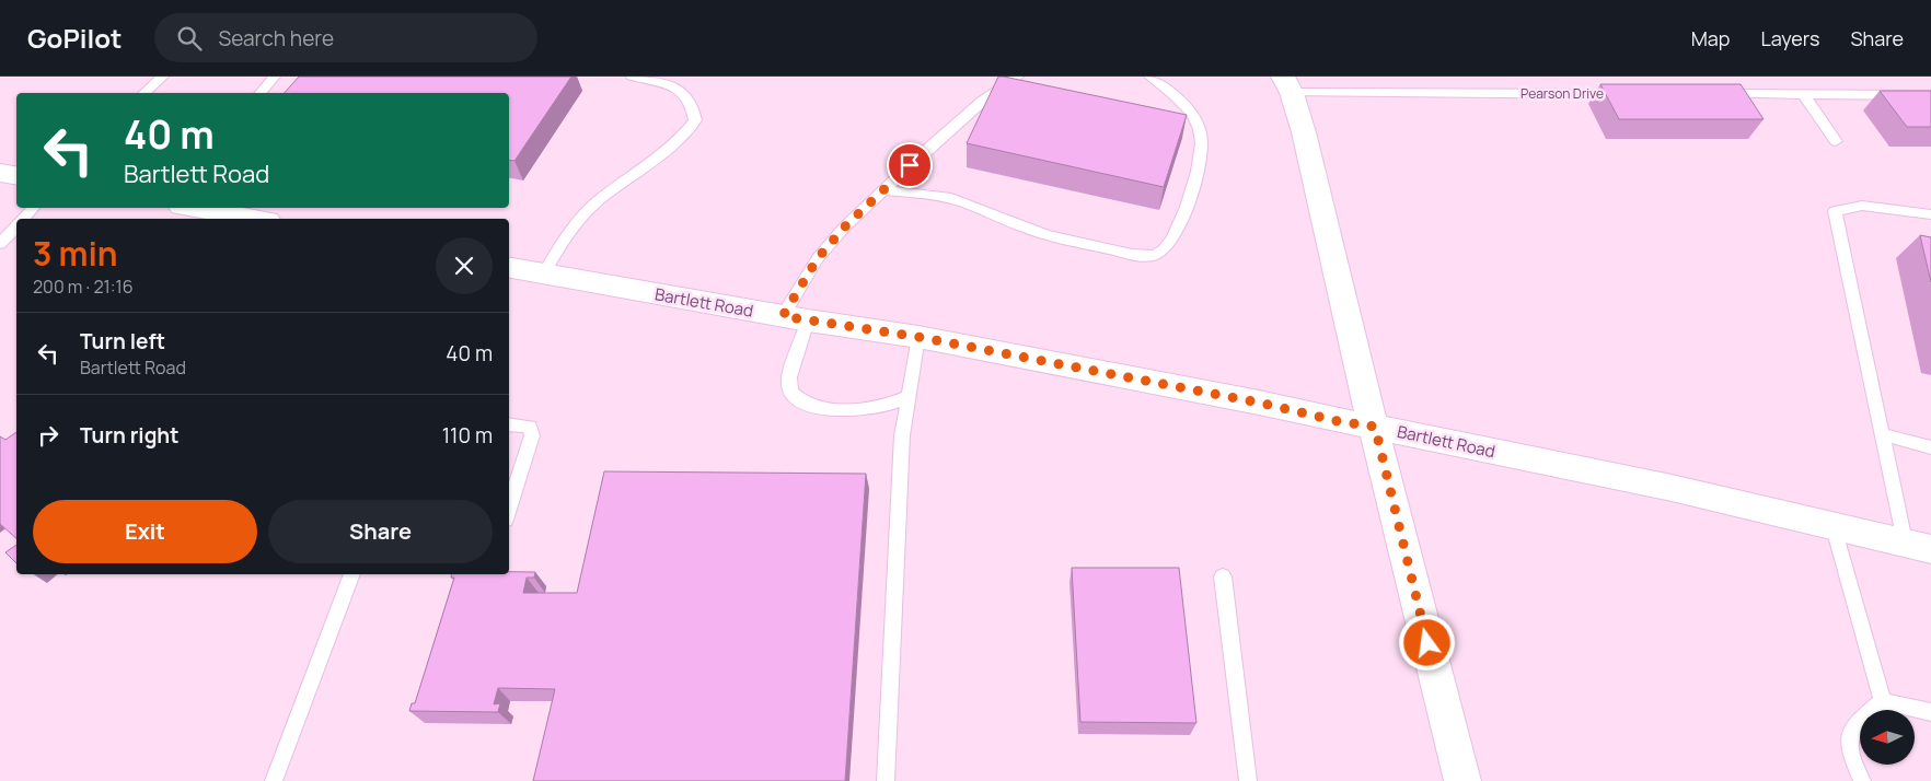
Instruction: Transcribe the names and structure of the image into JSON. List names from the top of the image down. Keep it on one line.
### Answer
{"streets":{"street":["Bartlett Road"],"lane":["Pearson Drive"]},"north":"left","page":{"header":"GoPilot","search":"Search here","nav":["Map","Layers","Share"],"turn":["40 m","Bartlett Road"],"heading":["3 min","200 m · 21:16"],"list":[{"name":"Turn left","note":"Bartlett Road","value":"40 m"},{"name":"Turn right","value":"110 m"}],"buttons":["Exit","Share"]}}
